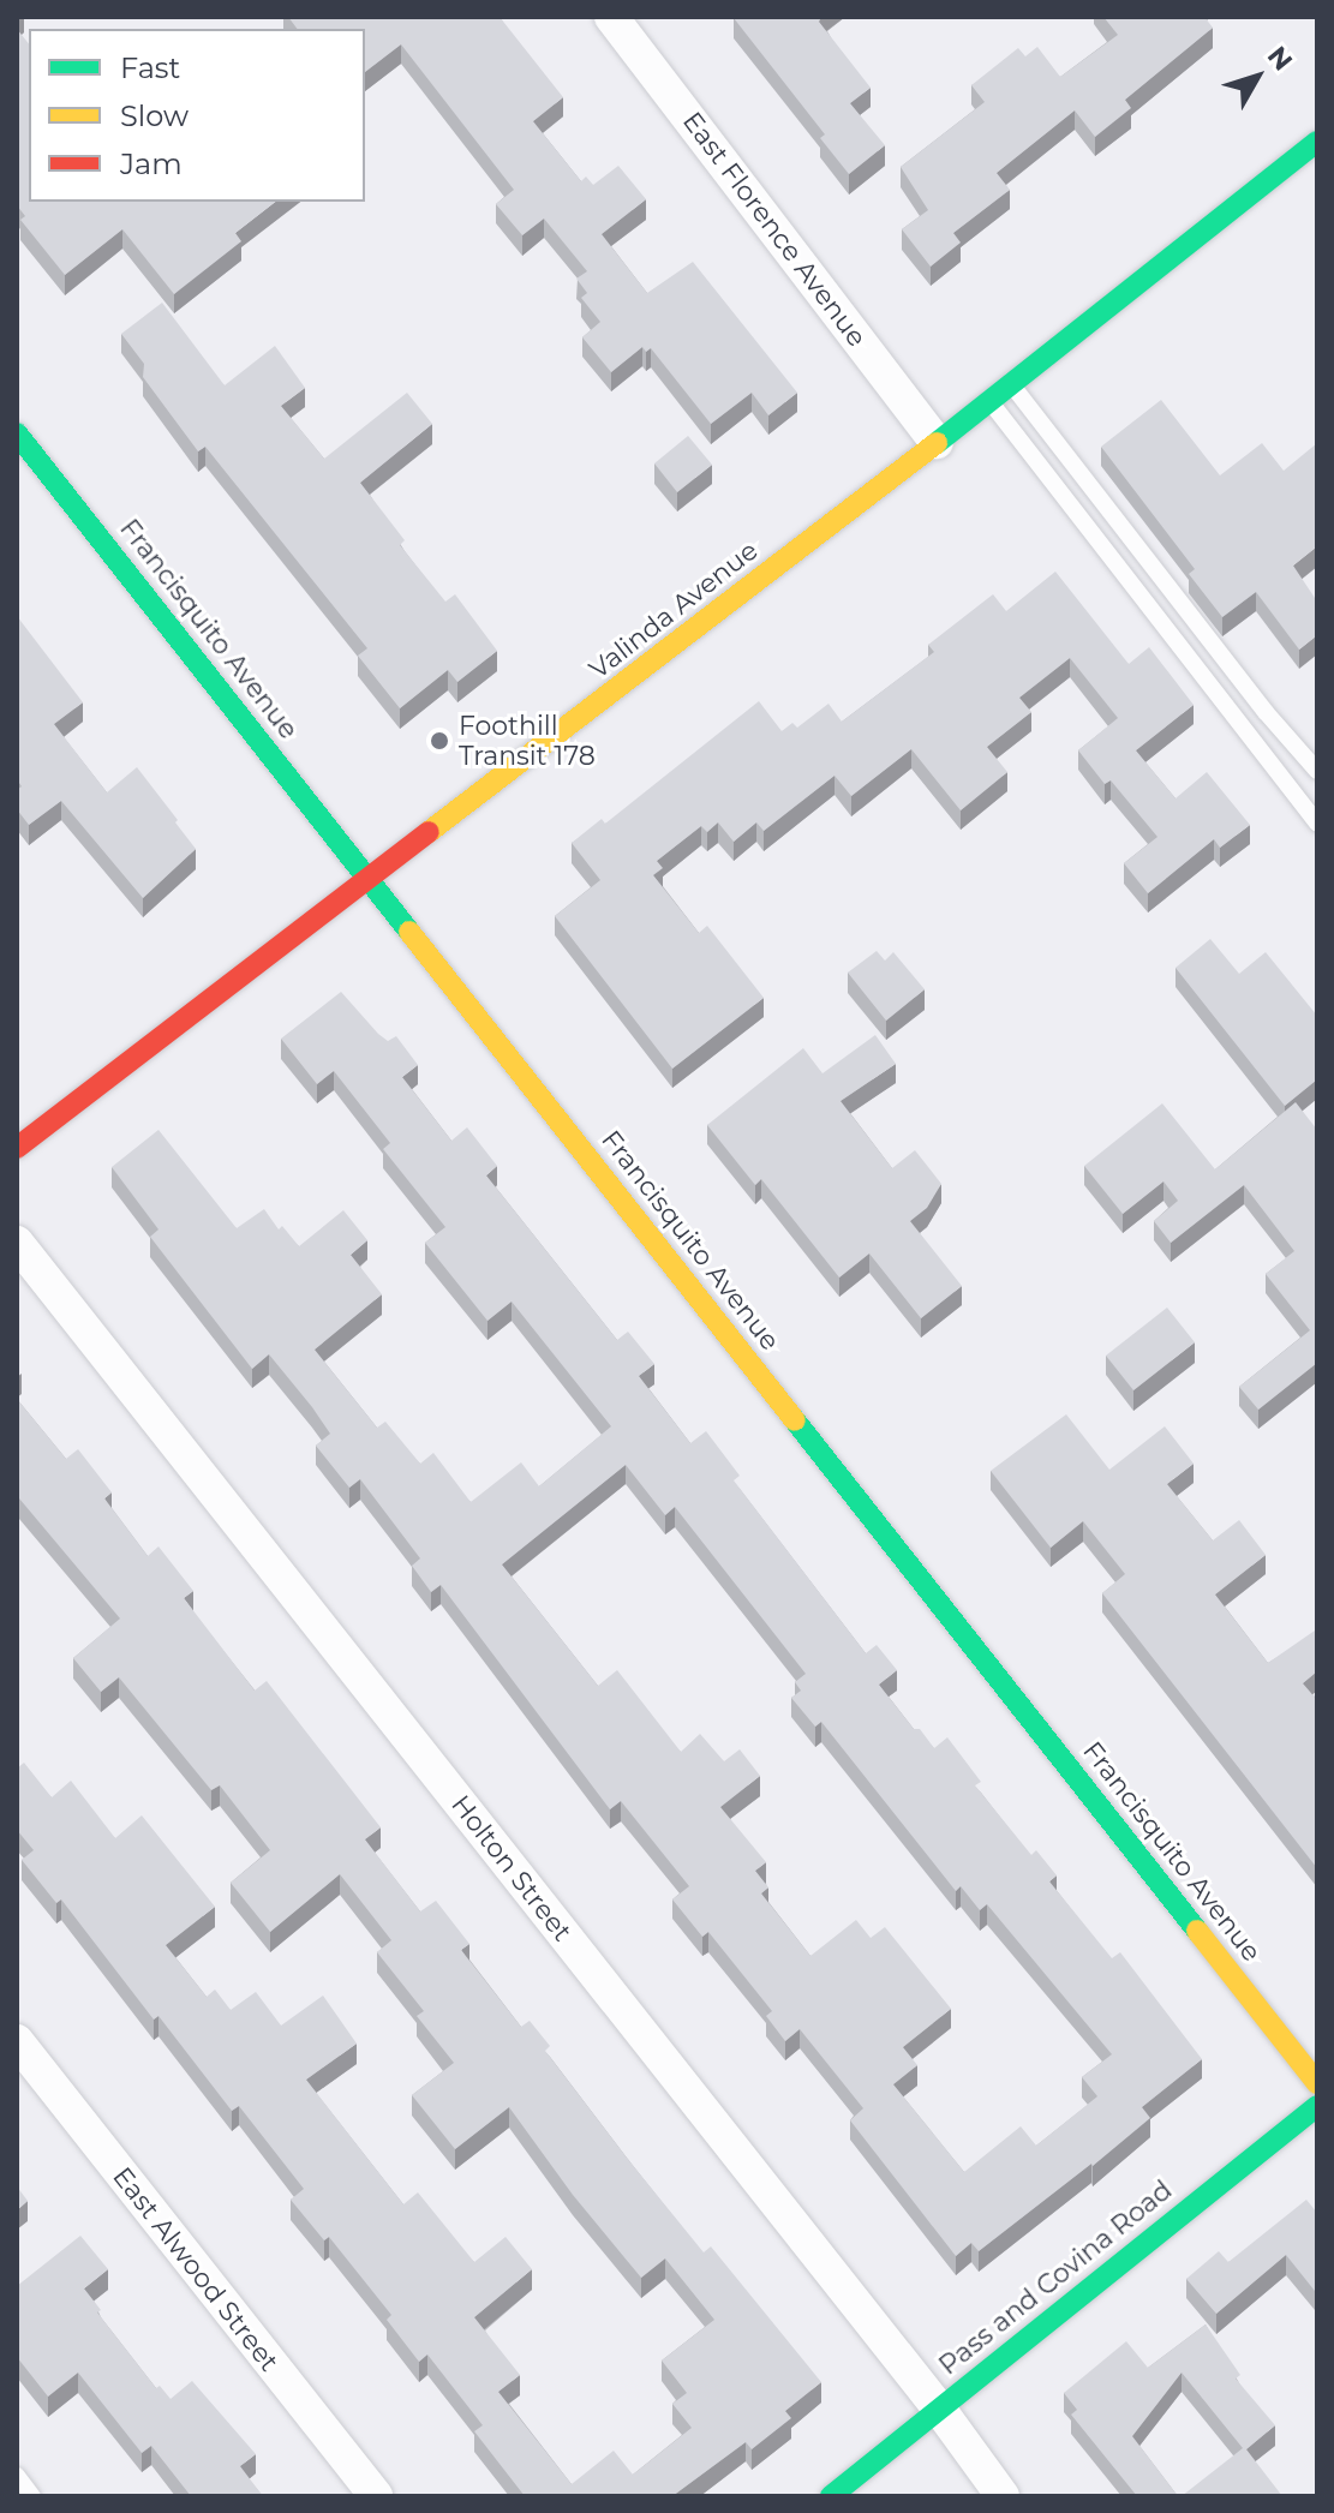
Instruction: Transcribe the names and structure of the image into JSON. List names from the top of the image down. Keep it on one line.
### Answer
{"streets":{"street":["East Florence Avenue","Valinda Avenue","Francisquito Avenue","Holton Street","East Alwood Street","Pass and Covina Road"]},"crossings":[["East Florence Avenue","Valinda Avenue"],["Valinda Avenue","Francisquito Avenue"],["Holton Street","Pass and Covina Road"]],"places":["Foothill Transit 178"],"legend":["Fast","Slow","Jam"],"north":"top right"}
